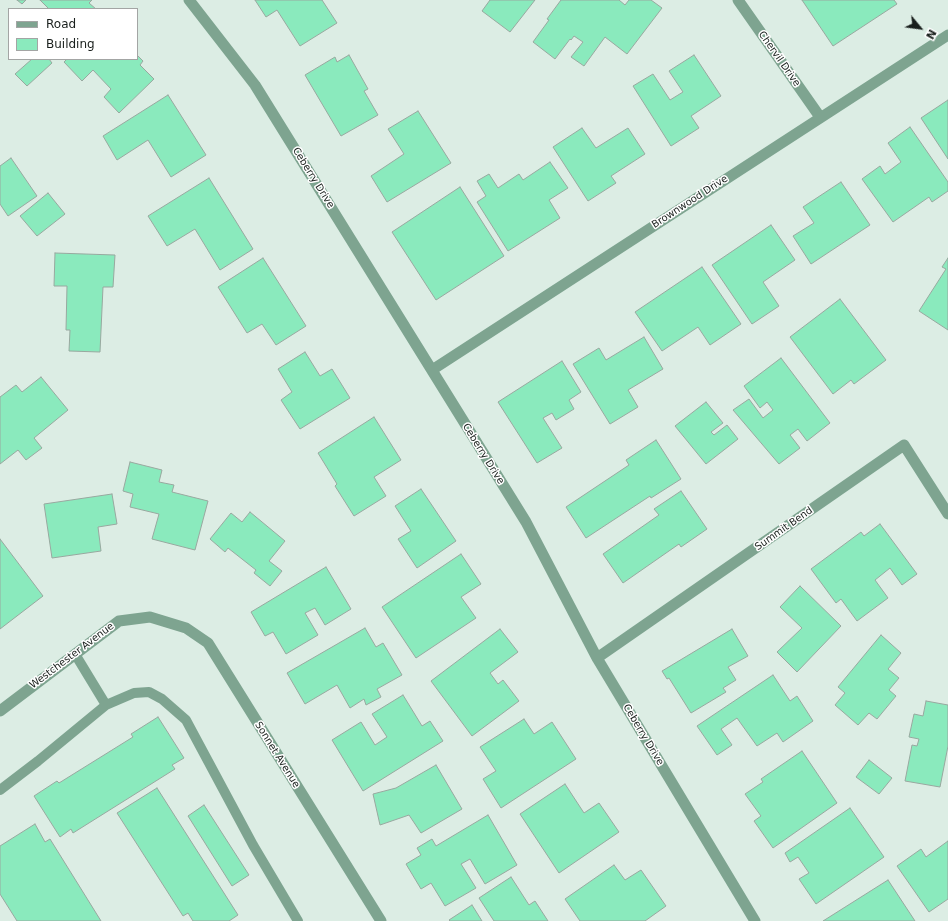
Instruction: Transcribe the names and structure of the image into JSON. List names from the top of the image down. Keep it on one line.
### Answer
{"streets":{"street":["Chervil Drive","Ceberry Drive","Brownwood Drive","Summit Bend","Westchester Avenue","Sonnet Avenue"]},"crossings":[["Chervil Drive","Brownwood Drive"],["Ceberry Drive","Brownwood Drive"],["Ceberry Drive","Summit Bend"],["Westchester Avenue","Sonnet Avenue"]],"legend":["Road","Building"],"north":"bottom right"}
